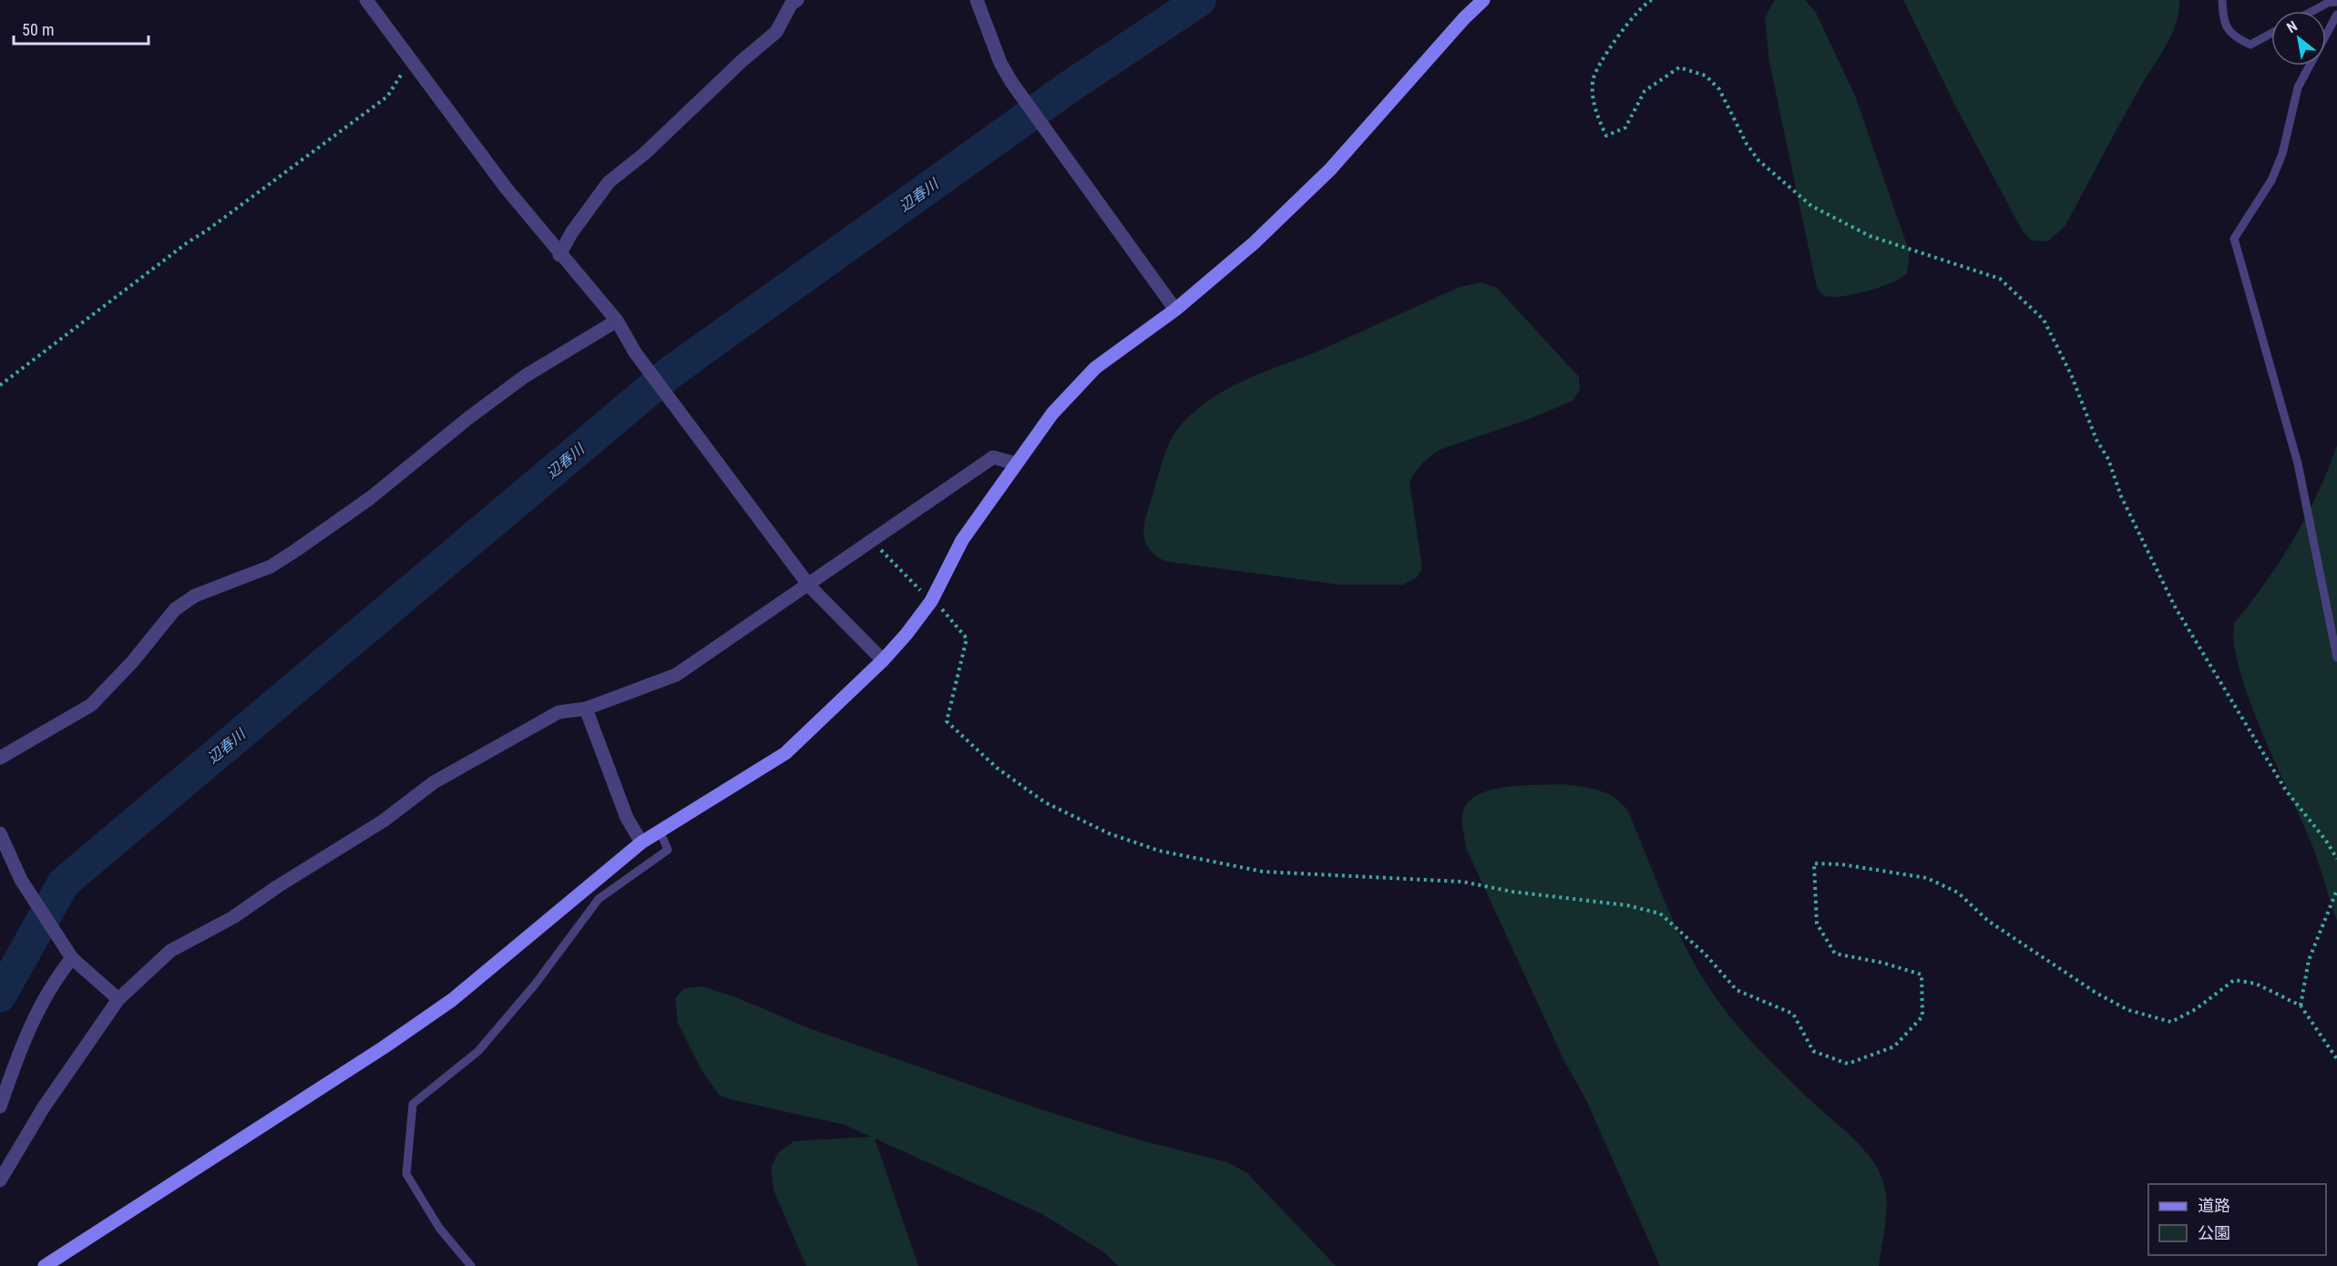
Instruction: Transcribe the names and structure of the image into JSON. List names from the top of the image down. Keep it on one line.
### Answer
{"water":["辺春川"],"legend":["道路","公園"],"scale_bar":"50 m","north":"top left"}
